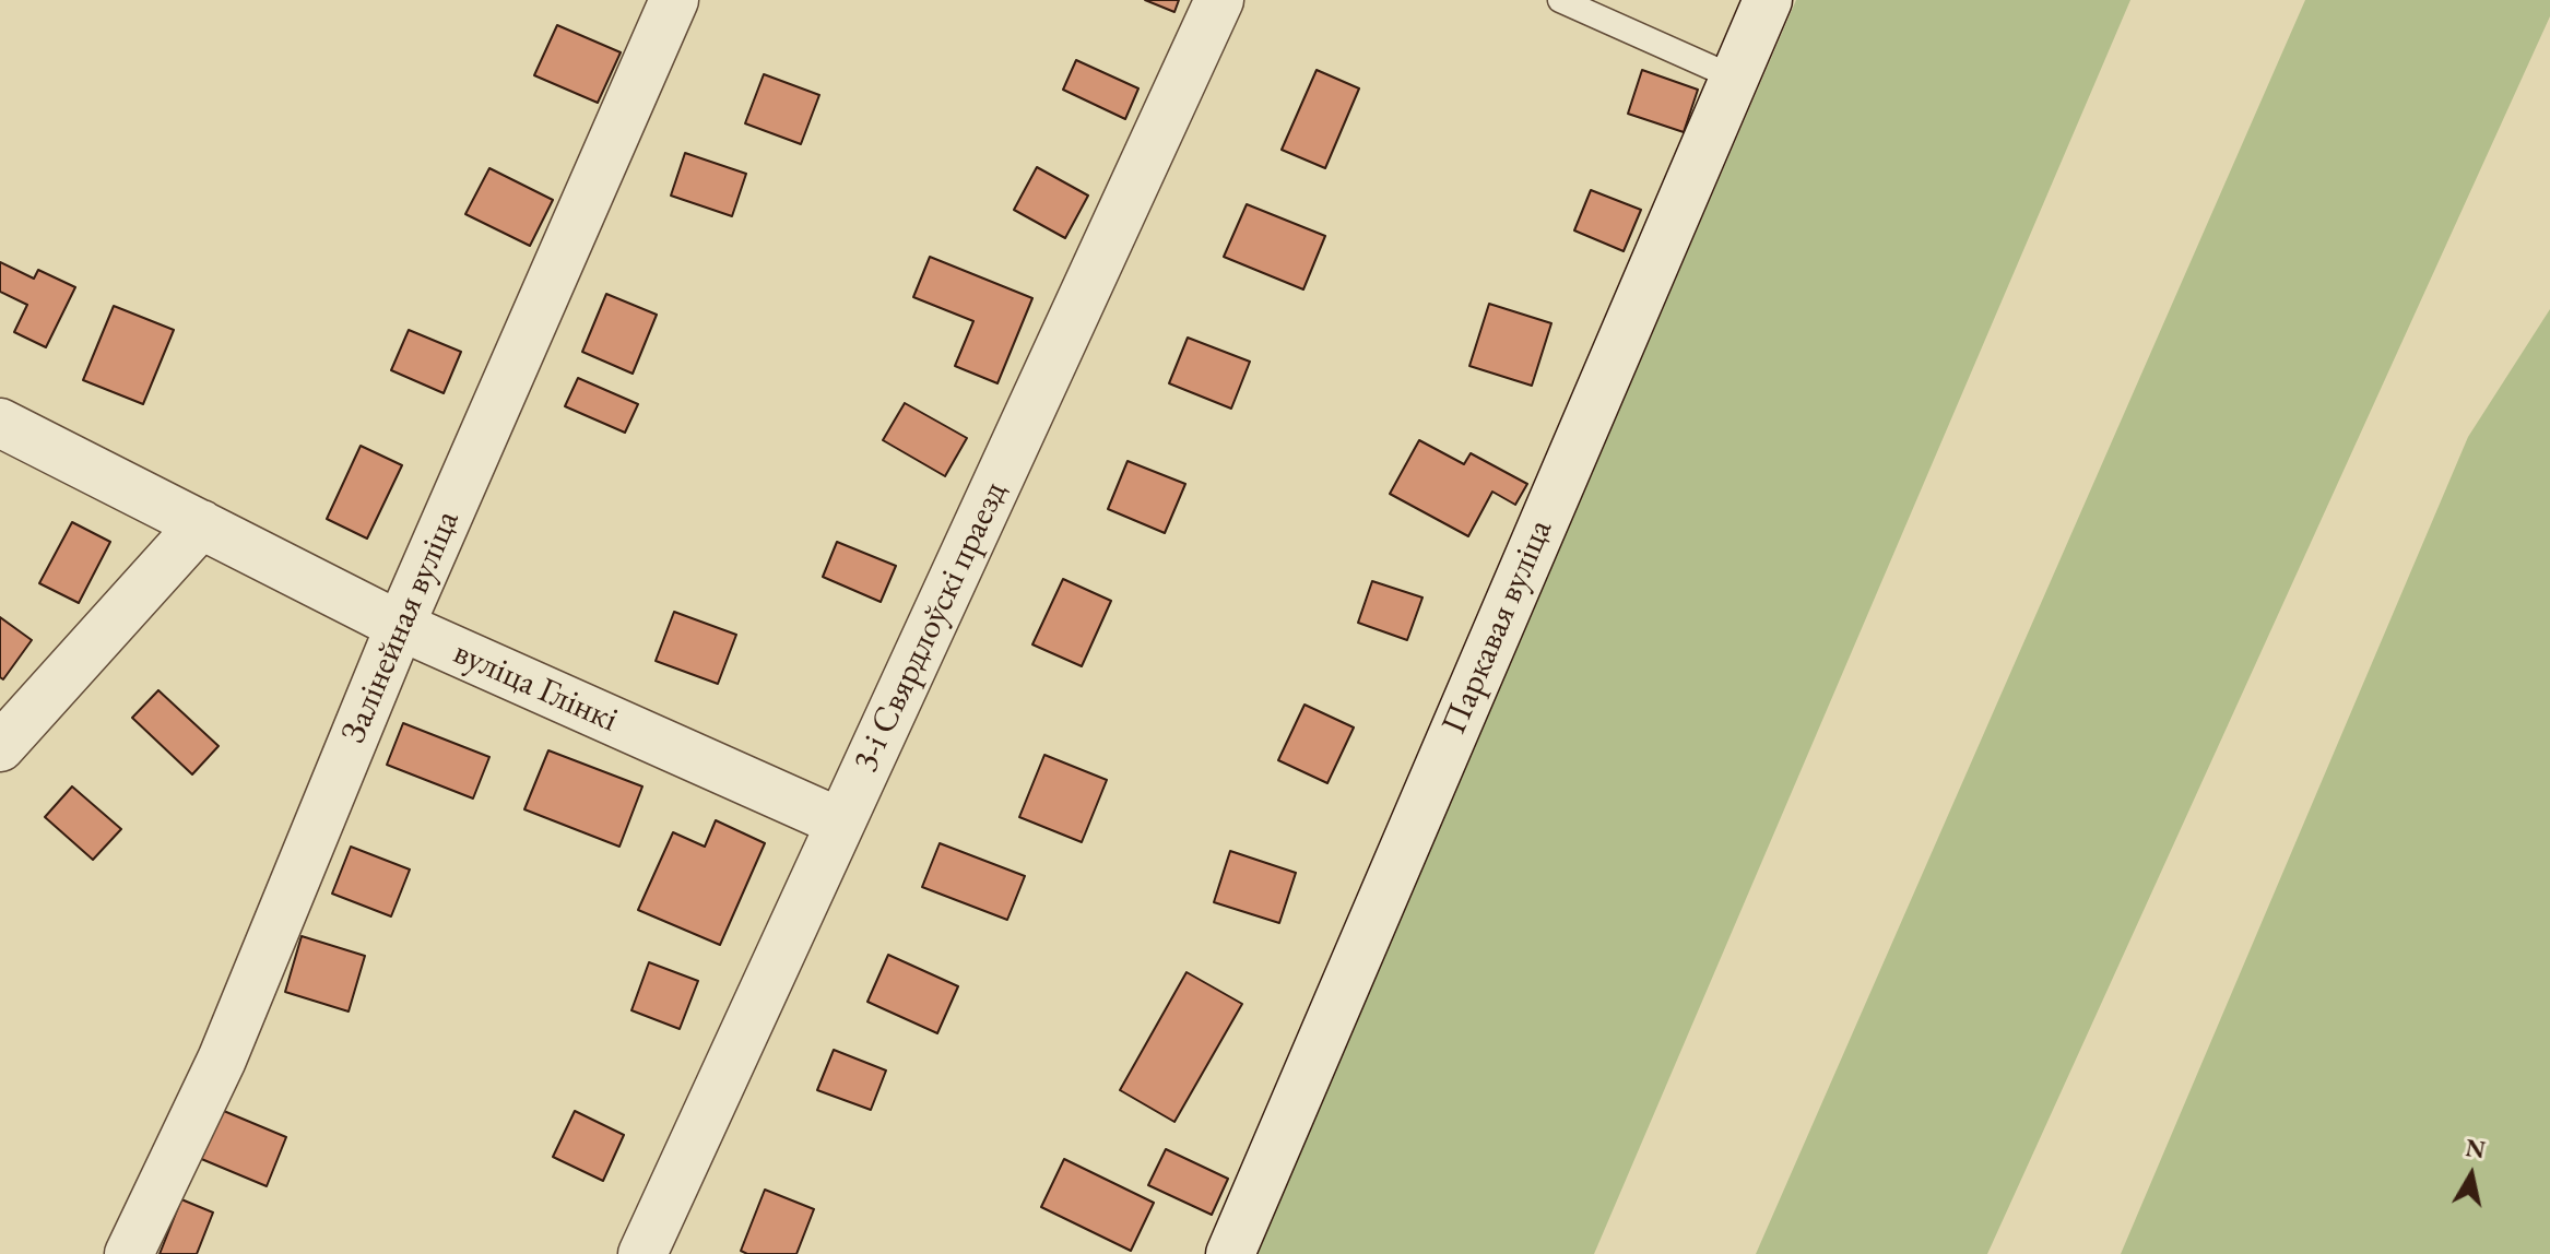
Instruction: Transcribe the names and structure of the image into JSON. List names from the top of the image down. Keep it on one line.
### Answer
{"streets":{"street":["Залінейная вуліца","3-і Свярдлоўскі праезд","Паркавая вуліца","вуліца Глінкі"]},"crossings":[["Залінейная вуліца","вуліца Глінкі"],["3-і Свярдлоўскі праезд","вуліца Глінкі"]],"north":"top"}
